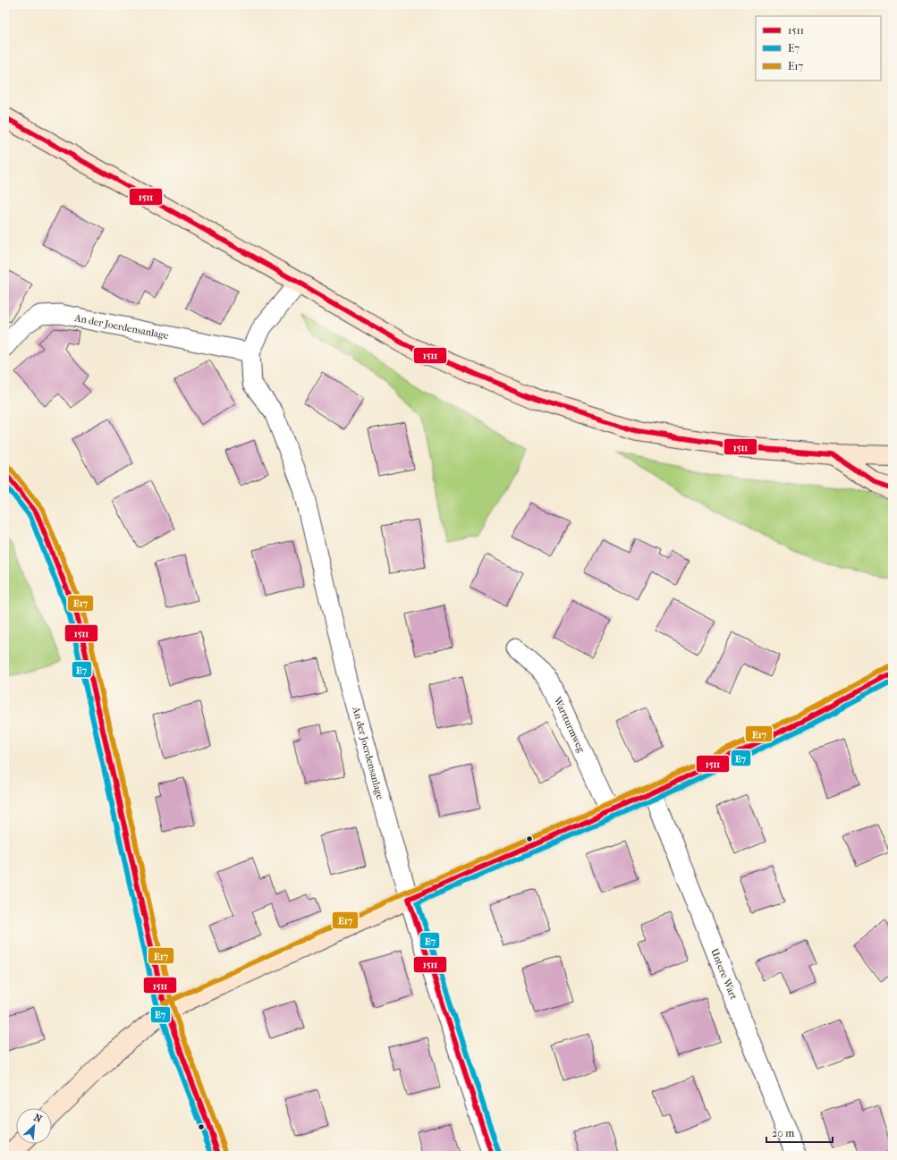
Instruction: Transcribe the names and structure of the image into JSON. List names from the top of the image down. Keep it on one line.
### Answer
{"streets":{"street":["An der Joerdensanlage","Wartturmweg","Untere Wart"]},"lines":["transit line 1511","transit line E17","transit line E7"],"legend":["1511","E7","E17"],"scale_bar":"20 m","north":"top right"}
